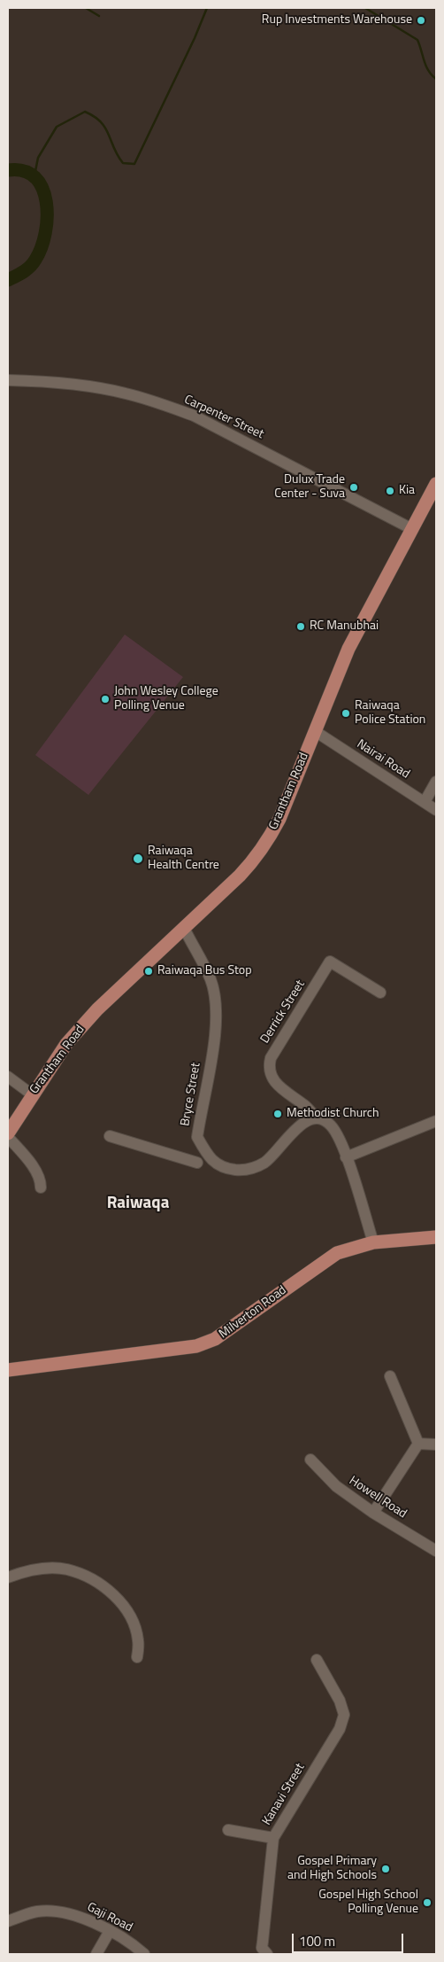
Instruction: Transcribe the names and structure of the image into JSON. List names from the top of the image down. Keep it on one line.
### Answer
{"streets":{"main road":["Grantham Road","Milverton Road"],"street":["Carpenter Street","Nairai Road","Derrick Street","Bryce Street","Howell Road","Kanavi Street","Gaji Road"]},"crossings":[["Carpenter Street","Grantham Road"],["Nairai Road","Grantham Road"],["Grantham Road","Bryce Street"],["Derrick Street","Bryce Street"]],"districts":["Raiwaqa"],"places":["Rup Investments Warehouse","Dulux Trade Center - Suva","Kia","RC Manubhai","John Wesley College Polling Venue","Raiwaqa Police Station","Raiwaqa Health Centre","Raiwaqa Bus Stop","Methodist Church","Gospel Primary and High Schools","Gospel High School Polling Venue"],"scale_bar":"100 m"}
